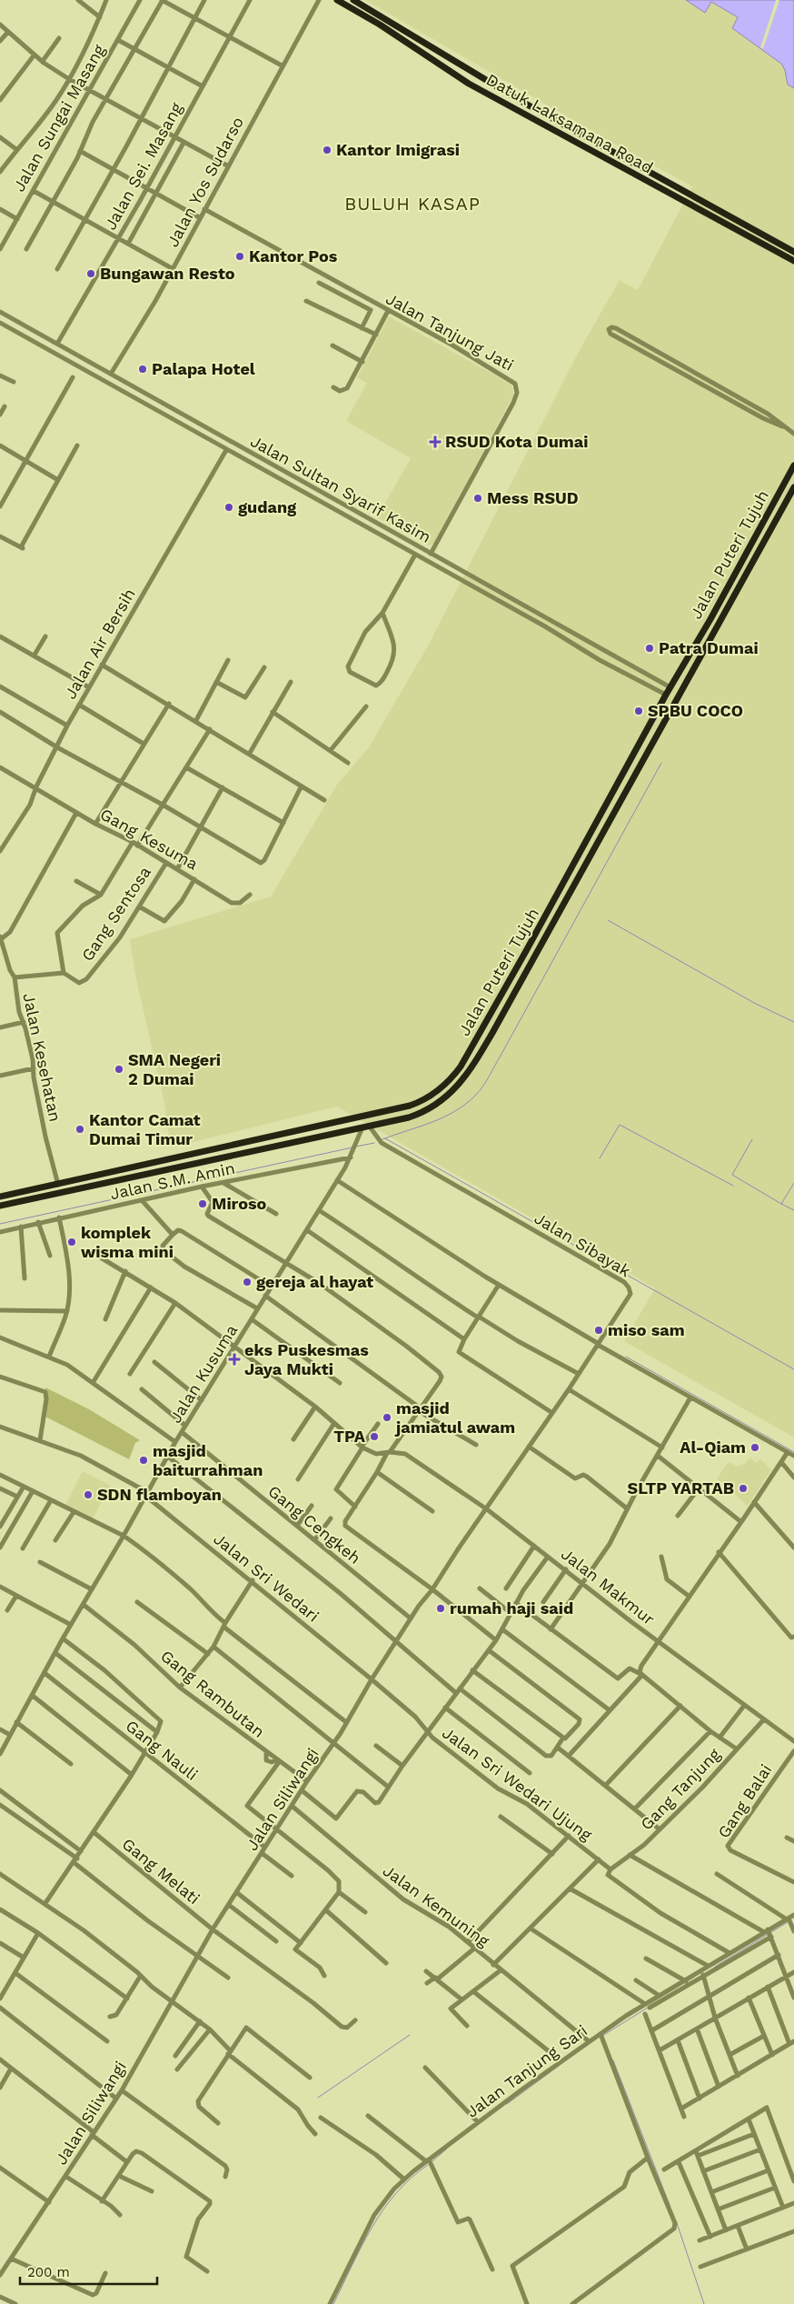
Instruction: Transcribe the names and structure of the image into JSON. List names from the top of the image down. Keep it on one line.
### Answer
{"streets":{"highway":["Datuk Laksamana Road","Jalan Puteri Tujuh"],"street":["Jalan Sungai Masang","Jalan Sei. Masang","Jalan Yos Sudarso","Jalan Tanjung Jati","Jalan Sultan Syarif Kasim","Jalan Air Bersih","Gang Kesuma","Gang Sentosa","Jalan Kesehatan","Jalan S.M. Amin","Jalan Sibayak","Jalan Kusuma","Gang Cengkeh","Jalan Sri Wedari","Jalan Makmur","Gang Rambutan","Gang Nauli","Jalan Sri Wedari Ujung","Gang Tanjung","Jalan Siliwangi","Gang Balai","Gang Melati","Jalan Kemuning","Jalan Tanjung Sari"]},"crossings":[["Jalan Sei. Masang","Jalan Sultan Syarif Kasim"],["Jalan Yos Sudarso","Jalan Tanjung Jati"],["Jalan Yos Sudarso","Jalan Sultan Syarif Kasim"],["Jalan Tanjung Jati","Jalan Sultan Syarif Kasim"],["Jalan Sultan Syarif Kasim","Jalan Puteri Tujuh"],["Jalan Sultan Syarif Kasim","Jalan Air Bersih"],["Jalan Puteri Tujuh","Jalan Kesehatan"],["Jalan Puteri Tujuh","Jalan Sibayak"],["Jalan Puteri Tujuh","Jalan Kusuma"],["Jalan Air Bersih","Gang Kesuma"],["Gang Kesuma","Gang Sentosa"],["Jalan S.M. Amin","Jalan Kusuma"],["Jalan Sibayak","Jalan Kusuma"],["Jalan Sibayak","Jalan Siliwangi"],["Jalan Kusuma","Gang Cengkeh"],["Jalan Kusuma","Jalan Sri Wedari"],["Jalan Kusuma","Gang Rambutan"],["Jalan Kusuma","Gang Nauli"],["Gang Cengkeh","Jalan Siliwangi"],["Jalan Sri Wedari","Jalan Sri Wedari Ujung"],["Jalan Sri Wedari","Jalan Siliwangi"],["Jalan Makmur","Gang Tanjung"],["Jalan Makmur","Jalan Siliwangi"],["Gang Rambutan","Jalan Siliwangi"],["Gang Nauli","Jalan Siliwangi"],["Jalan Sri Wedari Ujung","Gang Tanjung"],["Jalan Sri Wedari Ujung","Jalan Siliwangi"],["Jalan Siliwangi","Gang Melati"],["Jalan Siliwangi","Jalan Kemuning"],["Jalan Kemuning","Jalan Tanjung Sari"]],"districts":["BULUH KASAP"],"places":{"other":["Kantor Imigrasi","Kantor Pos","Bungawan Resto","Palapa Hotel","Mess RSUD","gudang","Patra Dumai","SPBU COCO","SMA Negeri 2 Dumai","Kantor Camat Dumai Timur","Miroso","komplek wisma mini","gereja al hayat","miso sam","masjid jamiatul awam","TPA","Al-Qiam","masjid baiturrahman","SLTP YARTAB","SDN flamboyan","rumah haji said"],"health":["RSUD Kota Dumai","eks Puskesmas Jaya Mukti"]},"scale_bar":"200 m"}
